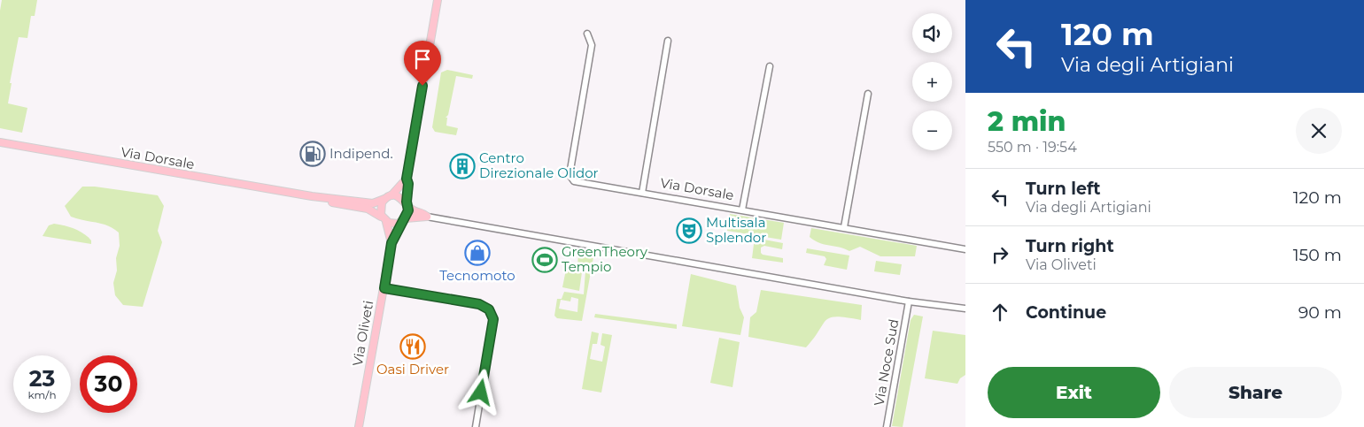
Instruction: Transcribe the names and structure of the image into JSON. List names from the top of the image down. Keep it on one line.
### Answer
{"streets":{"main road":["Via Dorsale","Via Oliveti"],"street":["Via Noce Sud"]},"crossings":[["Via Dorsale","Via Oliveti"]],"places":{"fuel station":["Indipend."],"building":["Centro Direzionale Olidor"],"theatre":["Multisala Splendor"],"shop":["Tecnomoto"],"sports":["GreenTheory Tempio"],"restaurant":["Oasi Driver"]},"page":{"turn":["120 m","Via degli Artigiani"],"map_buttons":["+","−"],"heading":["2 min","550 m · 19:54"],"list":[{"name":"Turn left","note":"Via degli Artigiani","value":"120 m"},{"name":"Turn right","note":"Via Oliveti","value":"150 m"},{"name":"Continue","value":"90 m"}],"speed":"23 km/h","limit":"30","buttons":["Exit","Share"]}}
